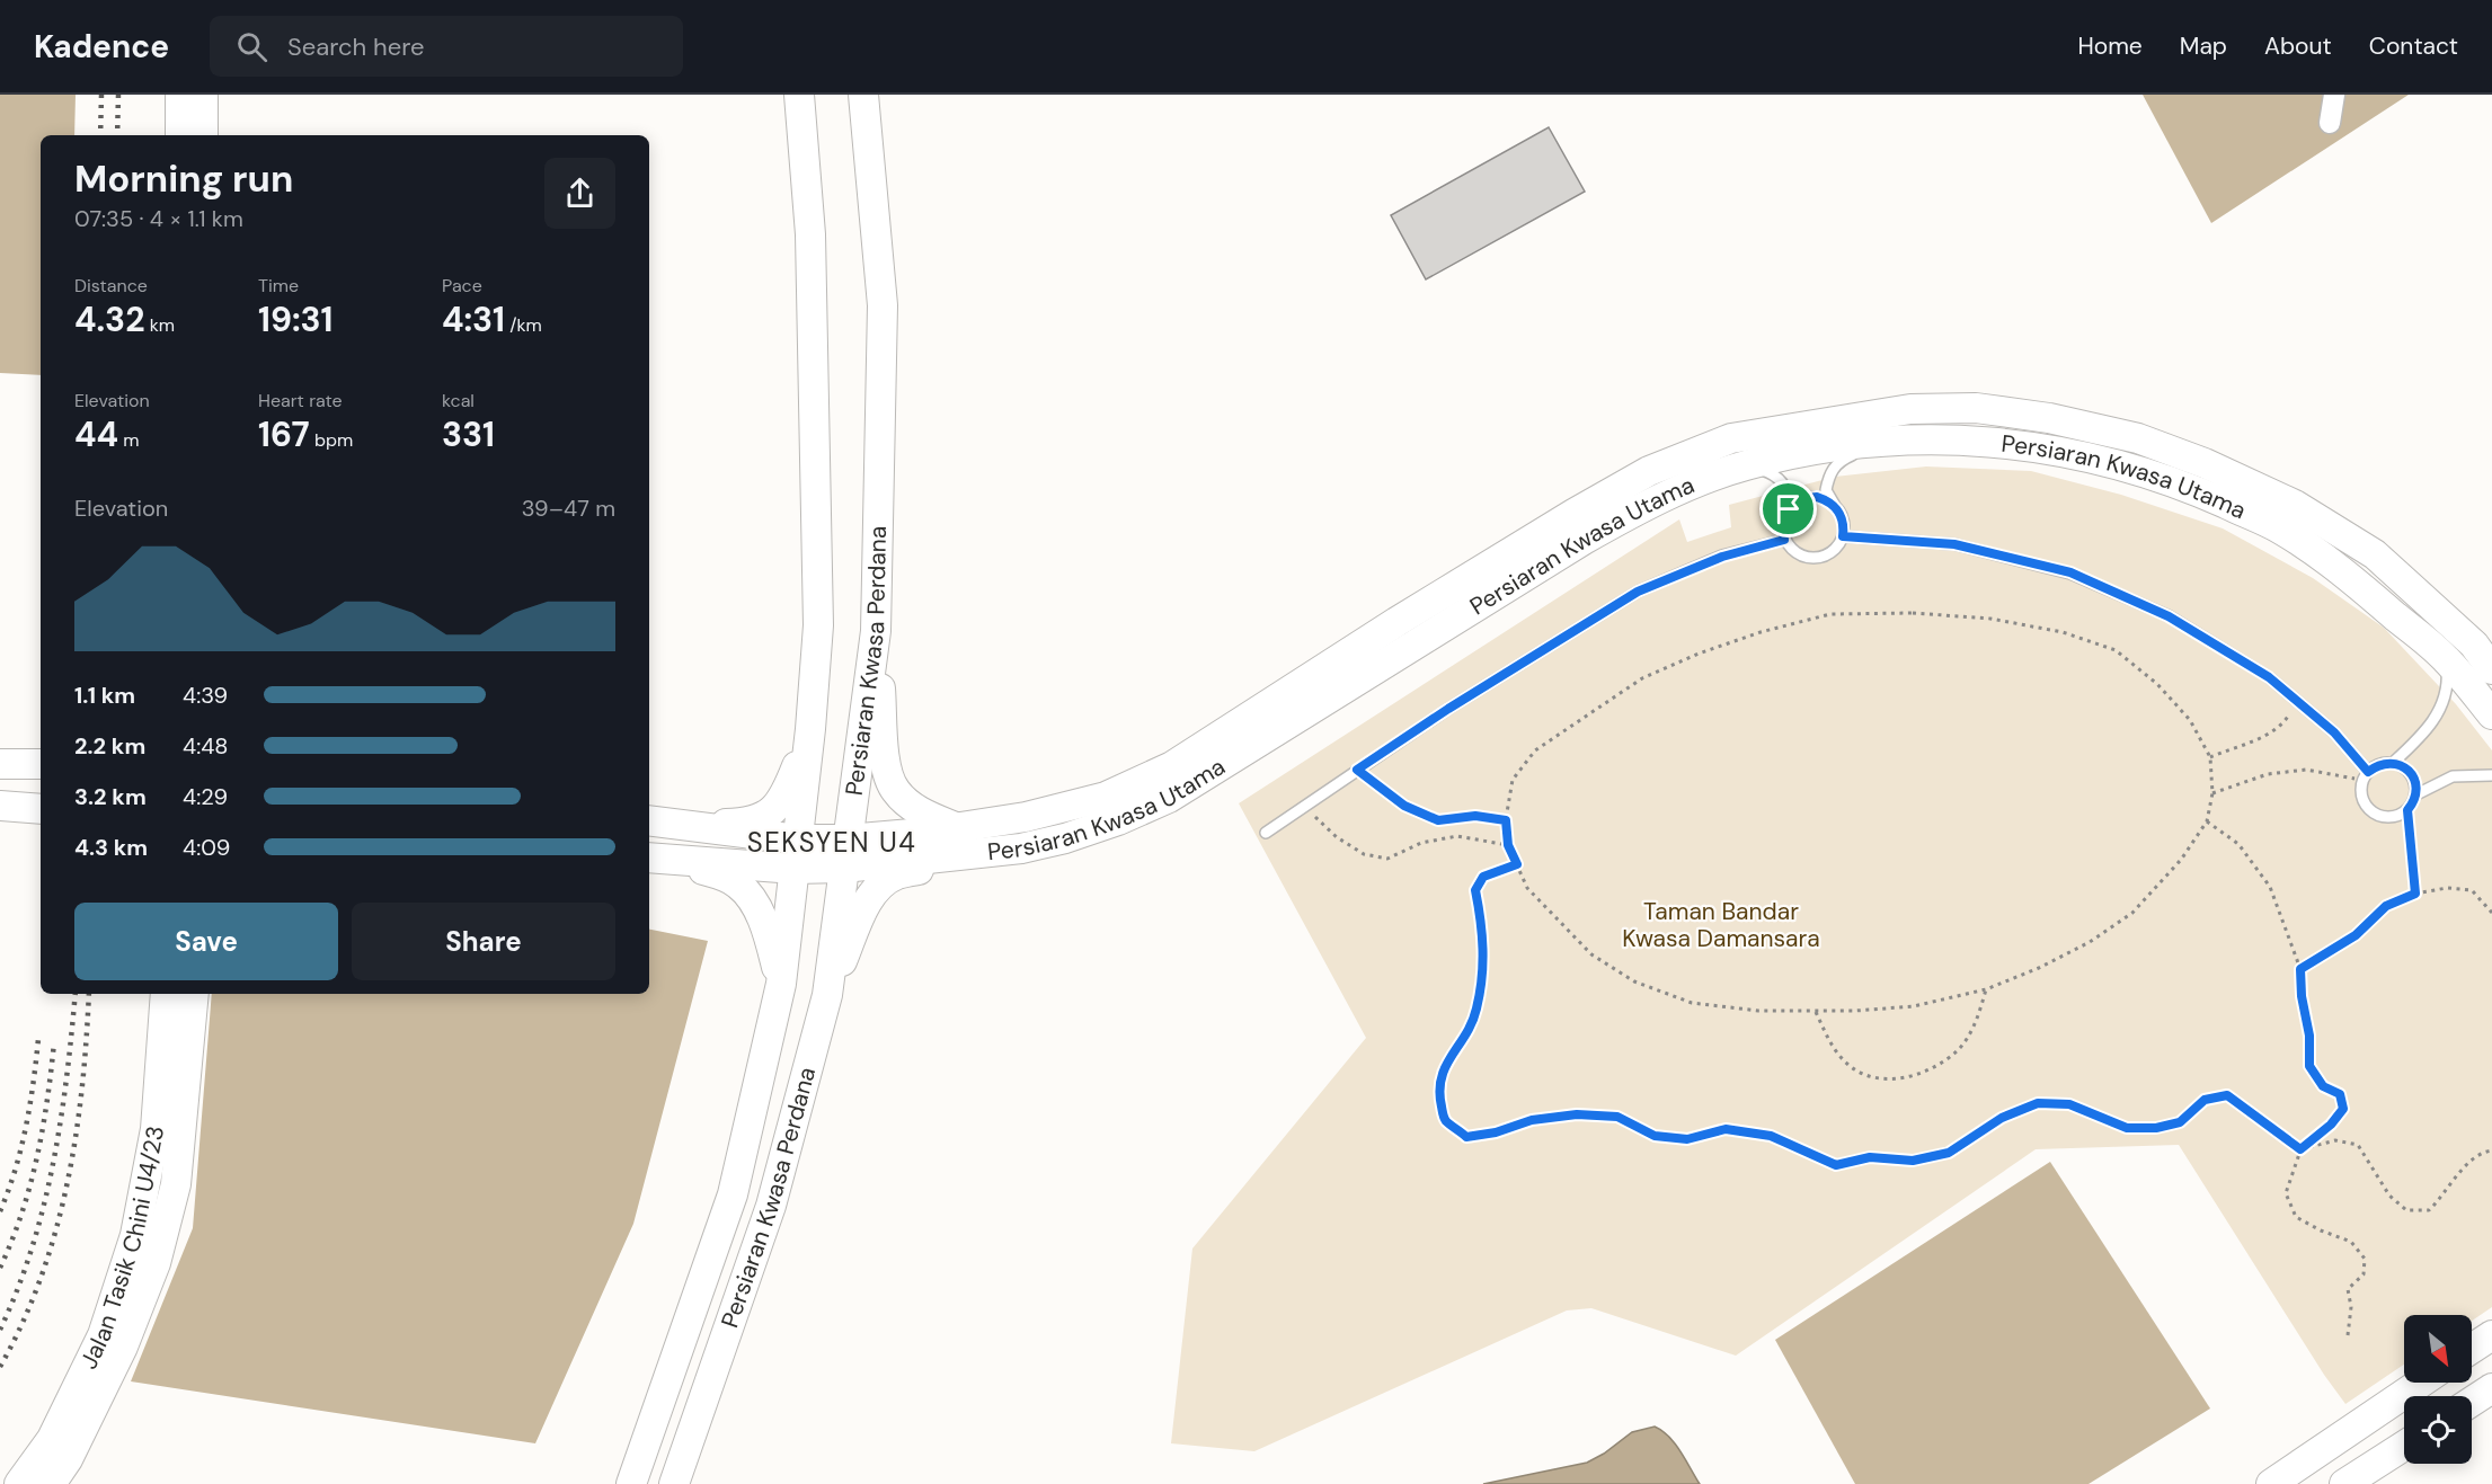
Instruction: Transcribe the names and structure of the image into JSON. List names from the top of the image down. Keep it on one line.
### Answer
{"streets":{"main road":["Persiaran Kwasa Utama","Persiaran Kwasa Perdana","Jalan Tasik Chini U4/23"]},"crossings":[["Persiaran Kwasa Utama","Persiaran Kwasa Perdana"]],"districts":["SEKSYEN U4"],"parks":["Taman Bandar Kwasa Damansara"],"north":"bottom right","page":{"header":"Kadence","search":"Search here","nav":["Home","Map","About","Contact"],"heading":["Morning run","07:35 · 4 × 1.1 km"],"stats":[["Distance","4.32 km"],["Time","19:31"],["Pace","4:31 /km"],["Elevation","44 m"],["Heart rate","167 bpm"],["kcal","331"]],"chart":["Elevation","39–47 m"],"list":[{"name":"1.1 km","note":"4:39"},{"name":"2.2 km","note":"4:48"},{"name":"3.2 km","note":"4:29"},{"name":"4.3 km","note":"4:09"}],"buttons":["Save","Share"]}}
